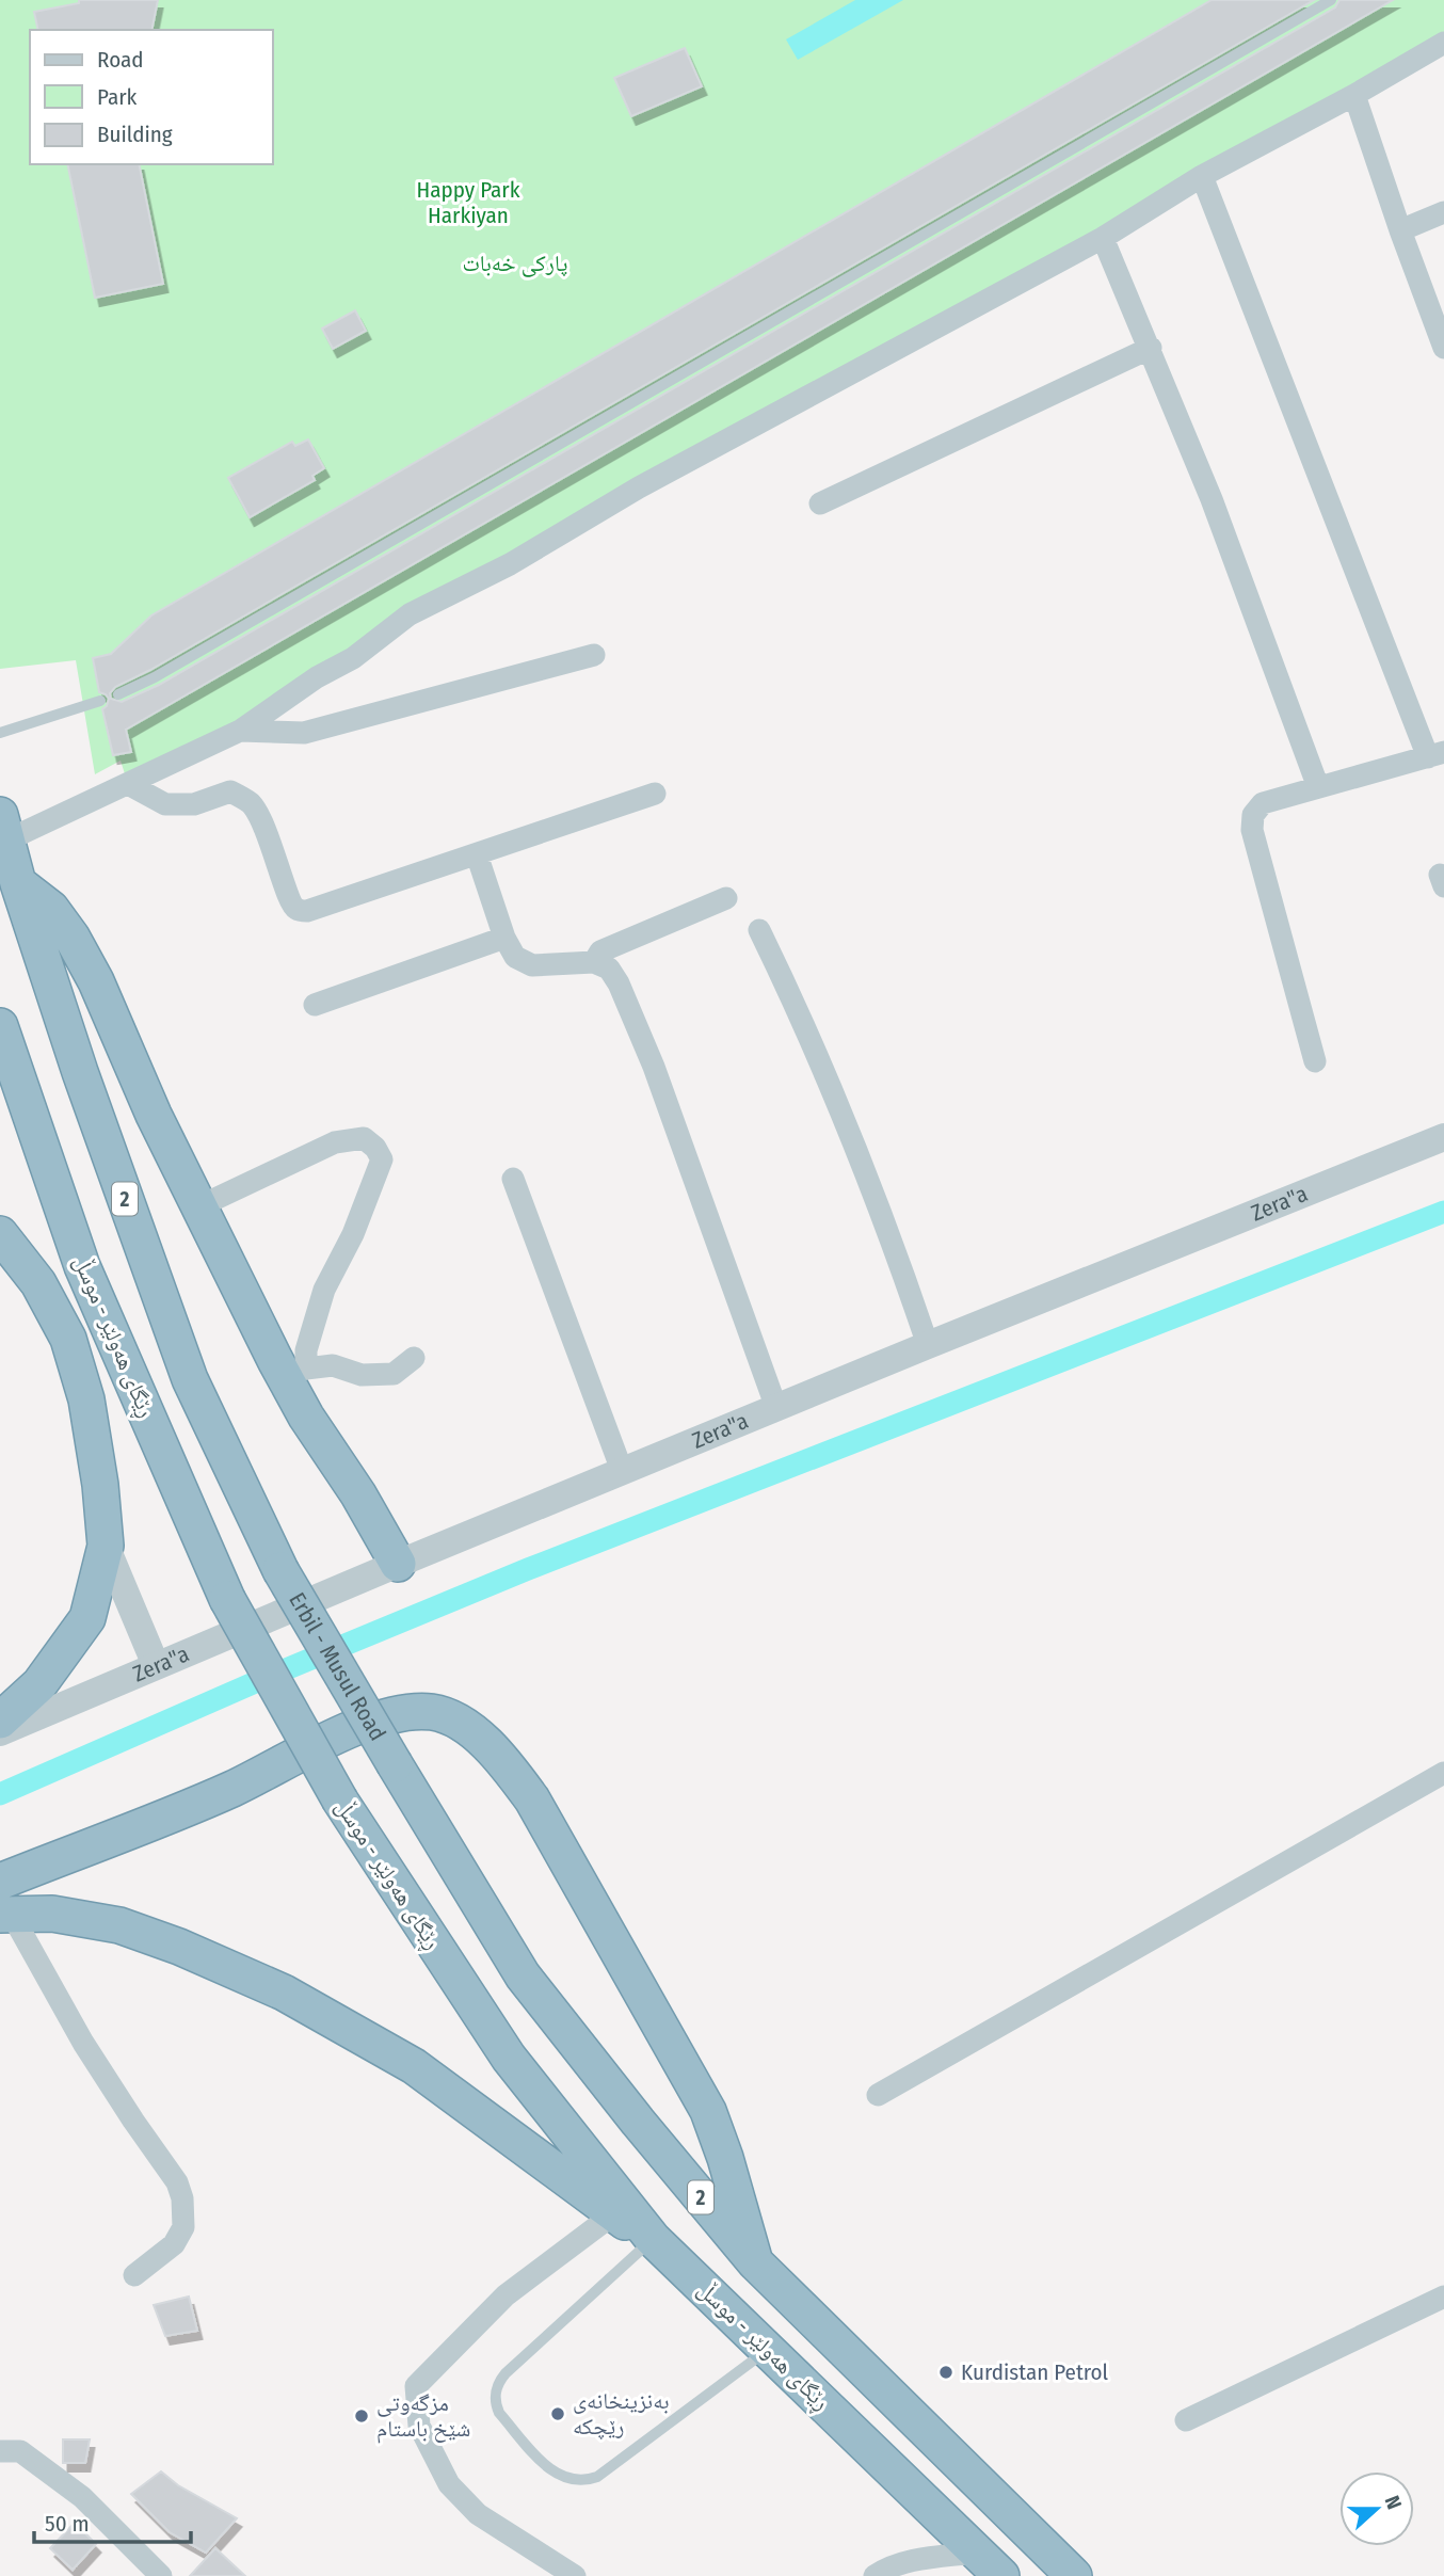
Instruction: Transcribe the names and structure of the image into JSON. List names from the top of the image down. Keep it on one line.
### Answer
{"streets":{"highway":["2","ڕێگای هەولێر - موسڵ","Erbil - Musul Road"],"street":["Zera\"a"]},"crossings":[["2","Erbil - Musul Road"]],"parks":["Happy Park Harkiyan","پارکی خەبات"],"places":["Kurdistan Petrol","بەنزینخانەی رێچکە","مزگەوتی شێخ باستام"],"legend":["Road","Park","Building"],"scale_bar":"50 m","north":"right"}
